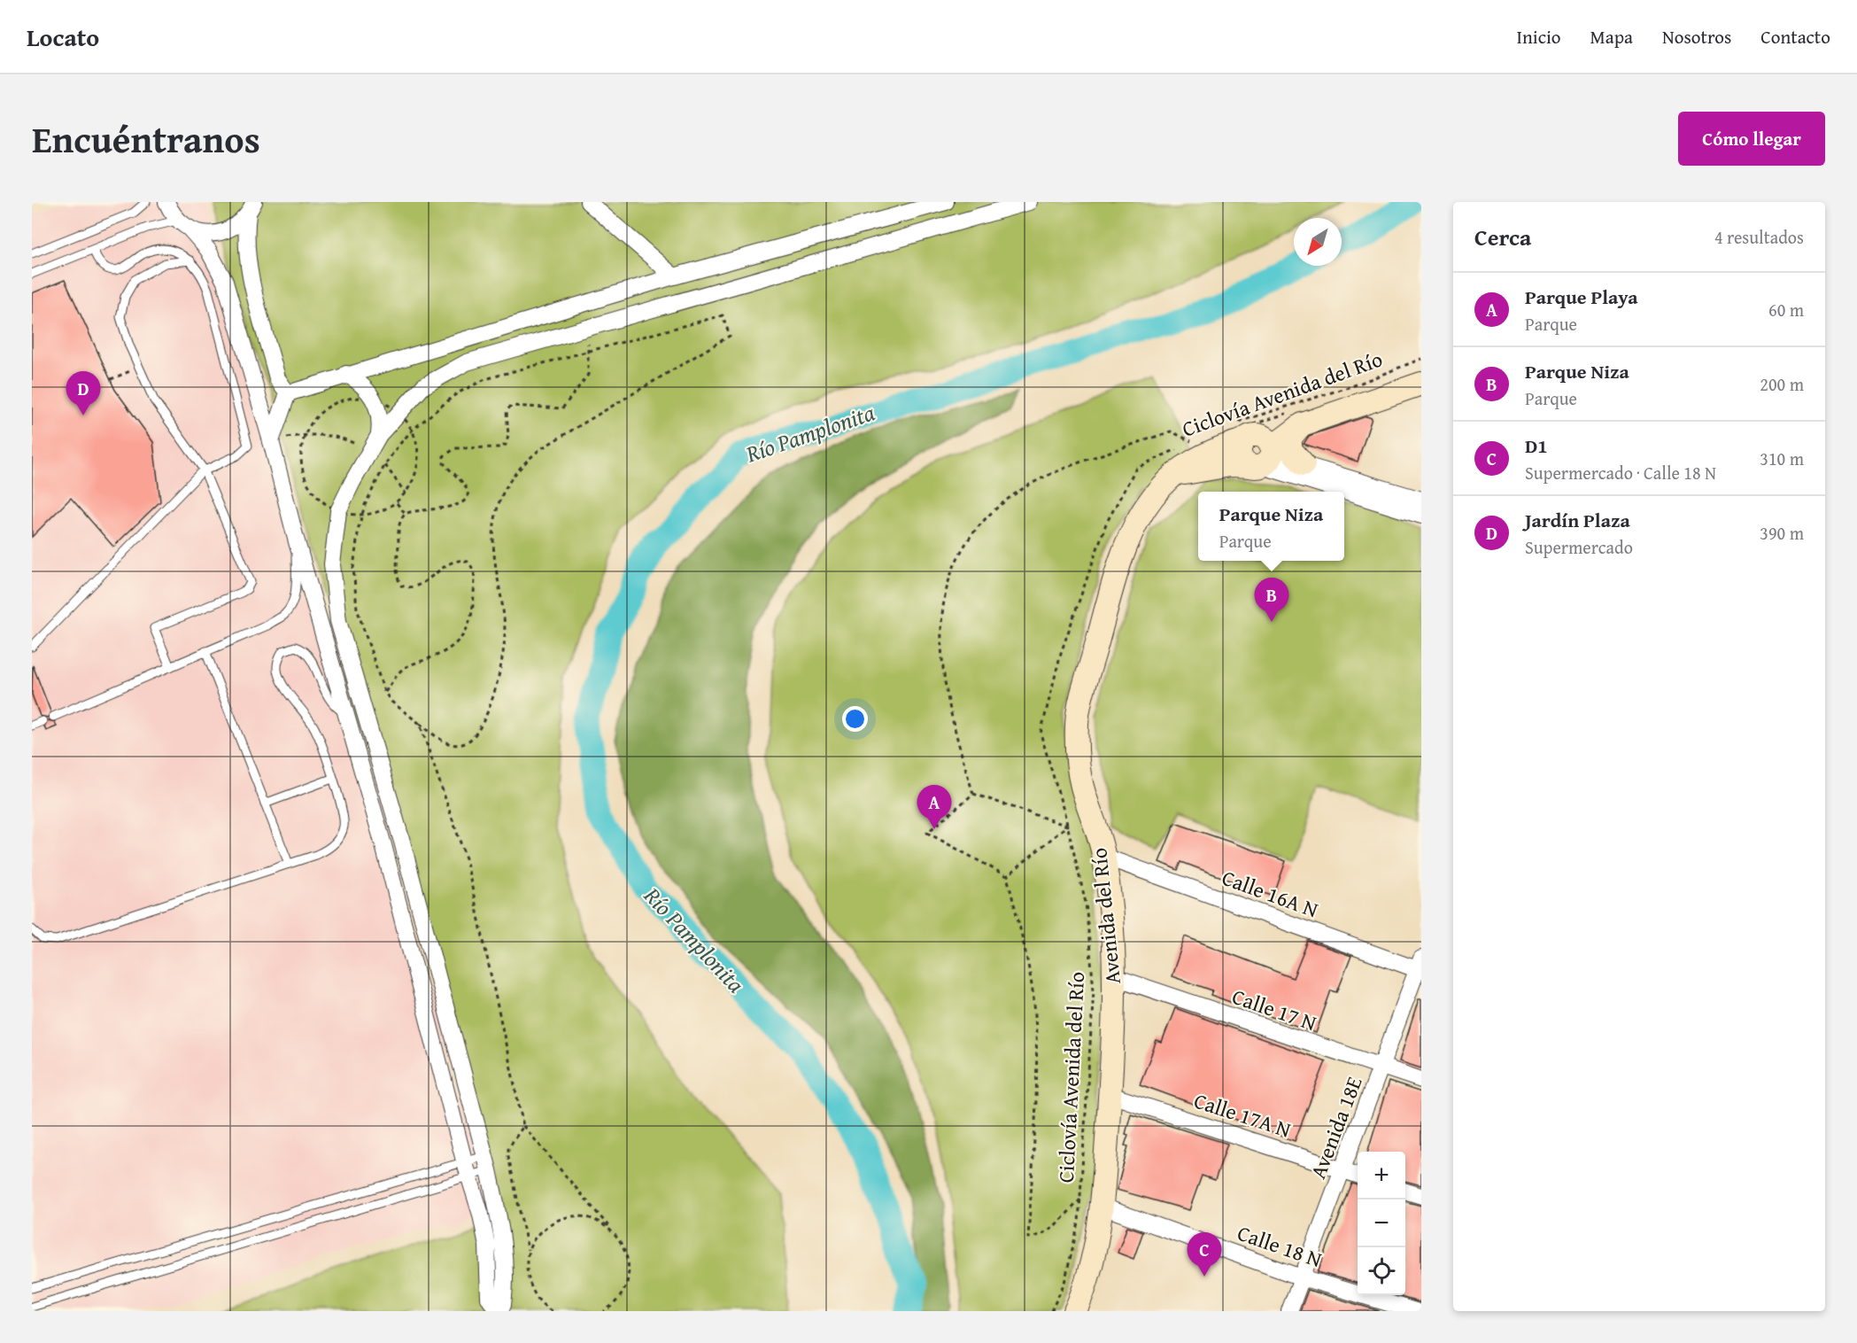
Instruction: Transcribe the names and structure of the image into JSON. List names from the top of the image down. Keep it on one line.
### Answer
{"streets":{"main road":["Avenida del Río"],"street":["Calle 16A N","Calle 17 N","Calle 17A N","Avenida 18E","Calle 18 N"],"path":["Ciclovía Avenida del Río"]},"crossings":[["Ciclovía Avenida del Río","Avenida del Río"],["Calle 16A N","Avenida del Río"],["Calle 16A N","Avenida 18E"],["Avenida del Río","Calle 17 N"],["Avenida del Río","Calle 17A N"],["Avenida del Río","Calle 18 N"],["Calle 17 N","Avenida 18E"],["Calle 17A N","Avenida 18E"],["Avenida 18E","Calle 18 N"]],"water":["Río Pamplonita"],"north":"bottom left","page":{"header":"Locato","nav":["Inicio","Mapa","Nosotros","Contacto"],"title":"Encuéntranos","buttons":"Cómo llegar","heading":["Cerca","4 resultados"],"list":[{"mark":"A","name":"Parque Playa","note":"Parque","value":"60 m"},{"mark":"B","name":"Parque Niza","note":"Parque","value":"200 m"},{"mark":"C","name":"D1","note":"Supermercado · Calle 18 N","value":"310 m"},{"mark":"D","name":"Jardín Plaza","note":"Supermercado","value":"390 m"}],"pins":["D","B","A","C"],"popup":["Parque Niza","Parque"],"map_buttons":["+","−"]}}
